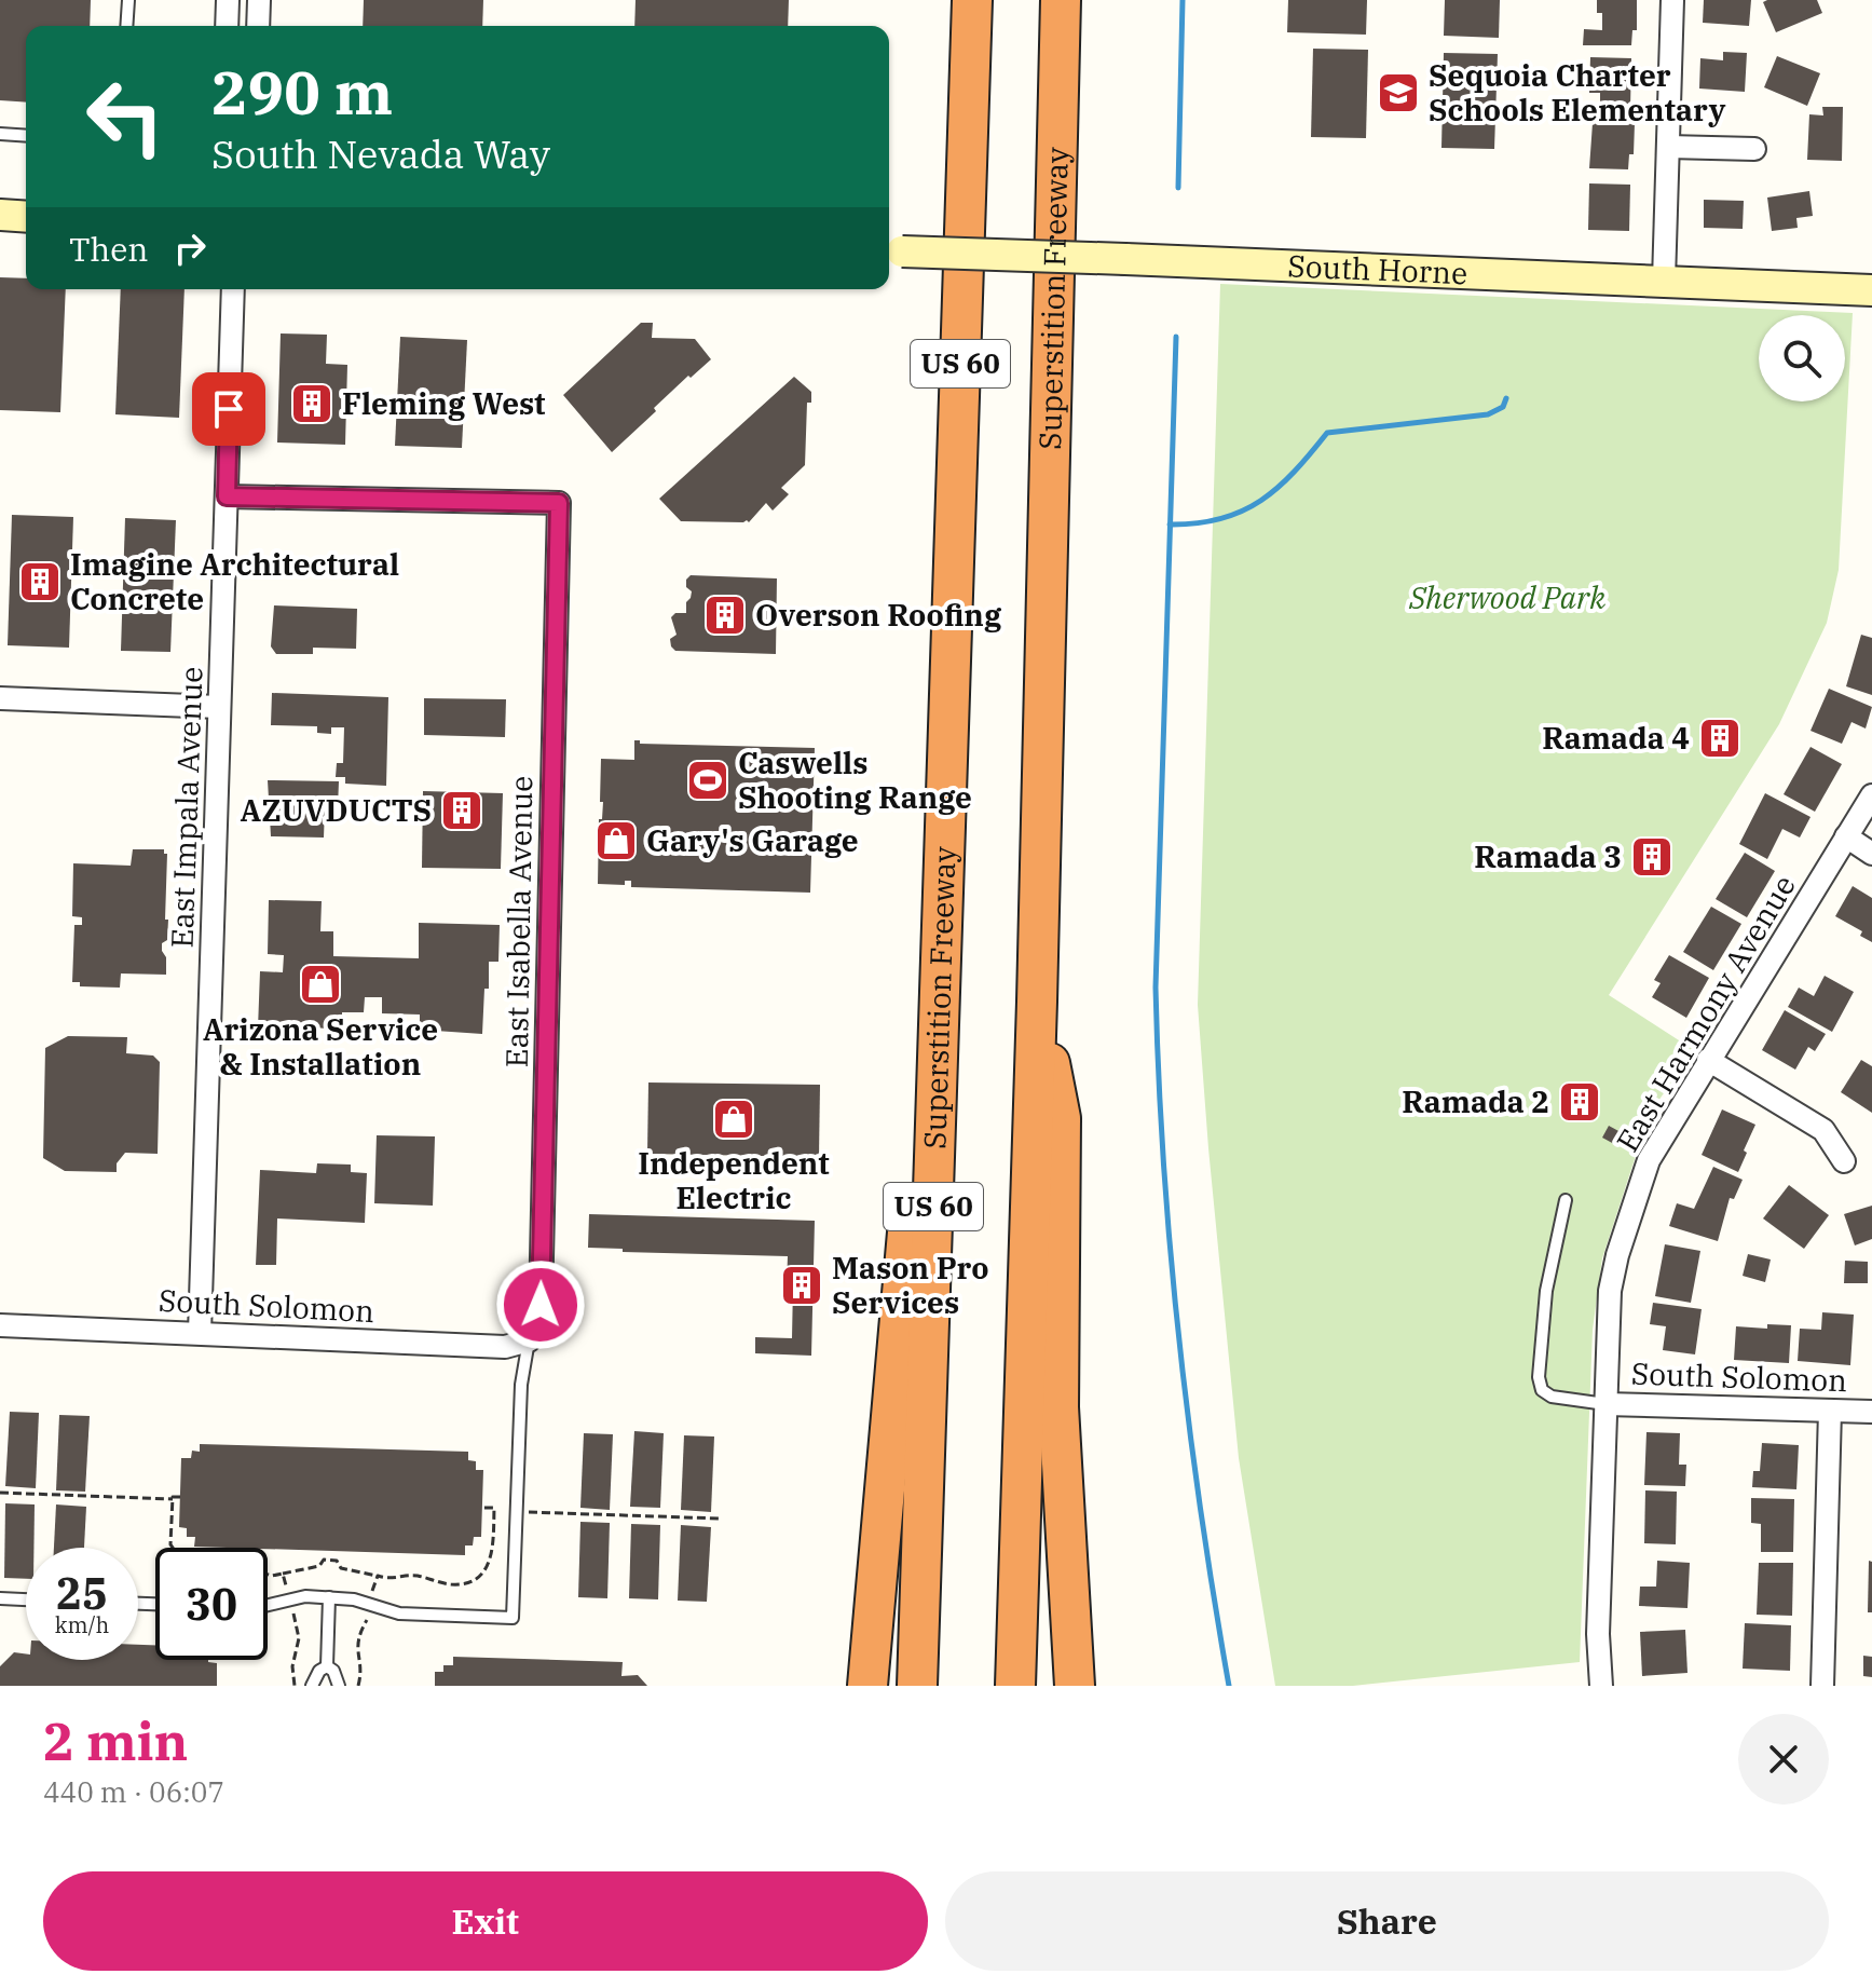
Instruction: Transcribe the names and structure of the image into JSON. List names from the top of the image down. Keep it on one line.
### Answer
{"streets":{"highway":["Superstition Freeway","US 60"],"street":["South Horne","East Impala Avenue","East Isabella Avenue","East Harmony Avenue","South Solomon"]},"crossings":[["East Impala Avenue","East Isabella Avenue"],["East Impala Avenue","South Solomon"],["East Isabella Avenue","South Solomon"],["East Harmony Avenue","South Solomon"]],"parks":["Sherwood Park"],"places":{"school or university":["Sequoia Charter Schools Elementary"],"building":["Fleming West","Imagine Architectural Concrete","Overson Roofing","Ramada 4","AZUVDUCTS","Ramada 3","Ramada 2","Mason Pro Services"],"sports":["Caswells Shooting Range"],"shop":["Gary's Garage","Arizona Service & Installation","Independent Electric"]},"page":{"turn":["290 m","South Nevada Way"],"then":"Then","speed":"25 km/h","limit":"30","heading":["2 min","440 m · 06:07"],"buttons":["Exit","Share"]}}
